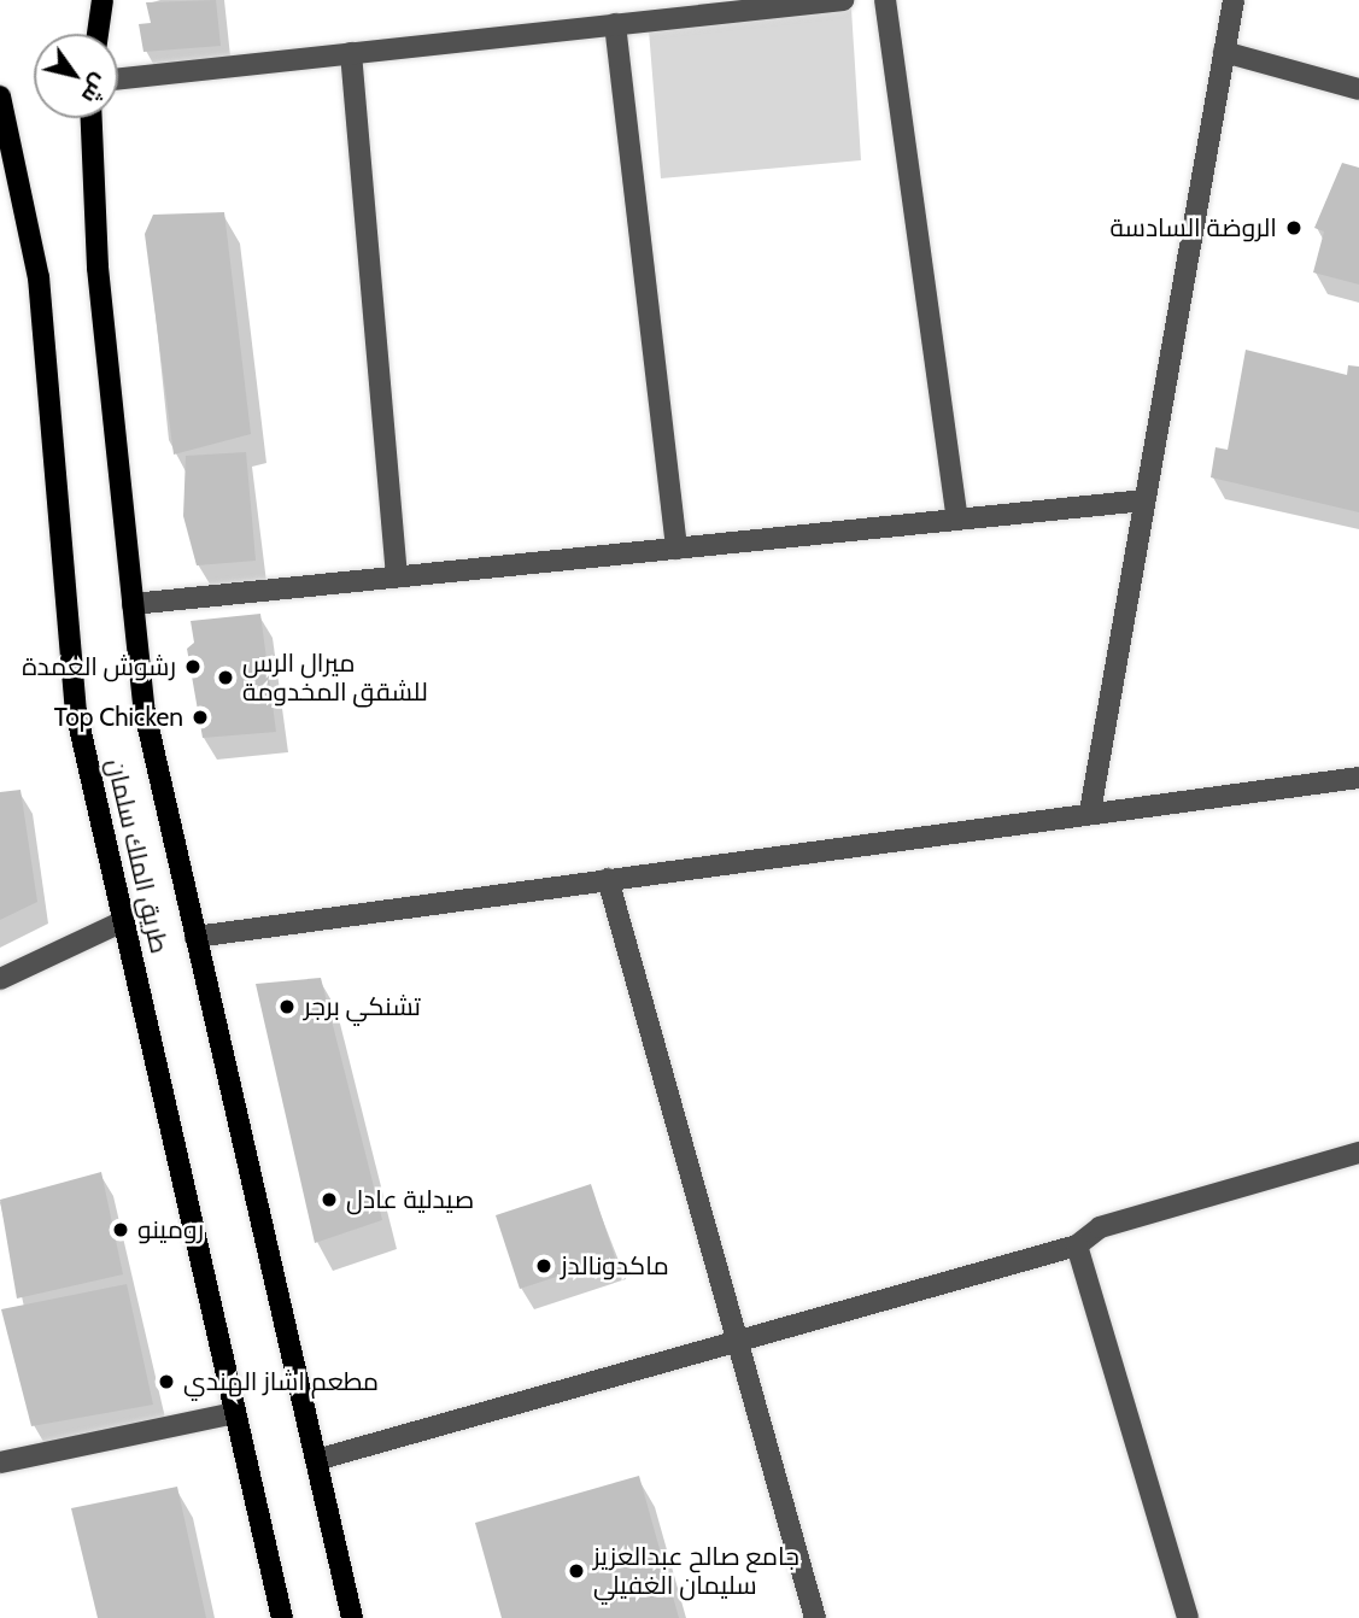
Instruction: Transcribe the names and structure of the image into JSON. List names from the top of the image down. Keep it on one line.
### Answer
{"streets":{"main road":["طريق الملك سلمان"]},"places":["الروضة السادسة","رشوش العمدة","ميرال الرس للشقق المخدومة","Top Chicken","تشنكي برجر","صيدلية عادل","رومينو","ماكدونالدز","مطعم اشاز الهندي","جامع صالح عبدالعزيز سليمان الغفيلي"],"north":"bottom right"}
